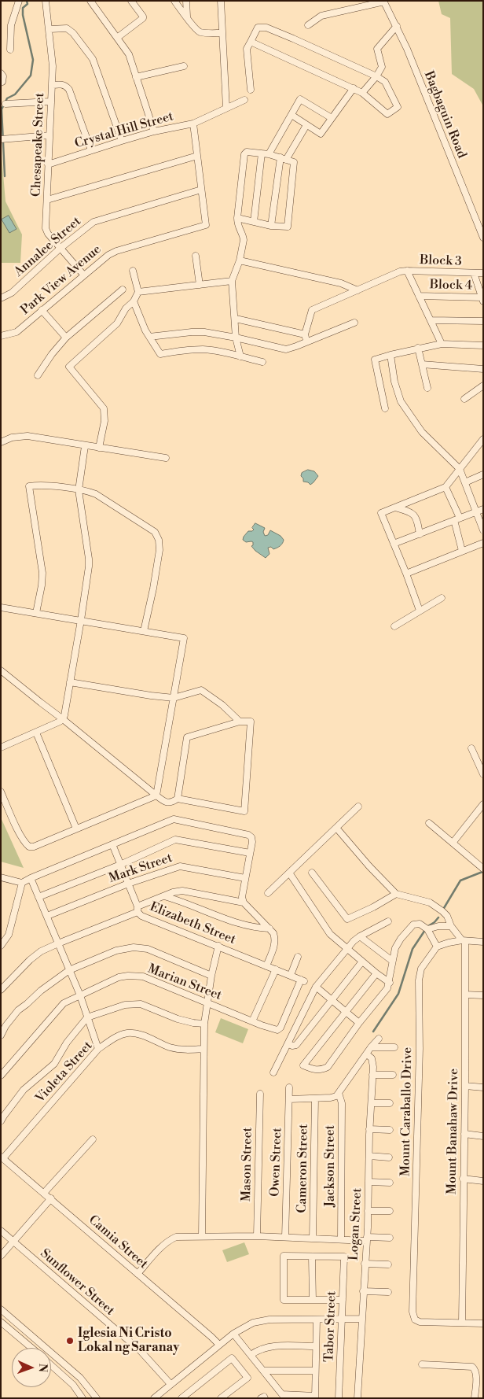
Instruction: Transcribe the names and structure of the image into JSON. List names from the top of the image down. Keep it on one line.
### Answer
{"streets":{"street":["Bagbaguin Road","Crystal Hill Street","Chesapeake Street","Annalee Street","Block 3","Park View Avenue","Block 4","Mark Street","Elizabeth Street","Marian Street","Violeta Street","Mount Caraballo Drive","Mount Banahaw Drive","Owen Street","Mason Street","Jackson Street","Cameron Street","Logan Street","Camia Street","Sunflower Street","Tabor Street"]},"crossings":[["Crystal Hill Street","Chesapeake Street"],["Chesapeake Street","Annalee Street"],["Chesapeake Street","Park View Avenue"],["Annalee Street","Park View Avenue"],["Elizabeth Street","Marian Street"],["Violeta Street","Camia Street"],["Mount Caraballo Drive","Mount Banahaw Drive"]],"places":["Iglesia Ni Cristo Lokal ng Saranay"],"north":"right"}
